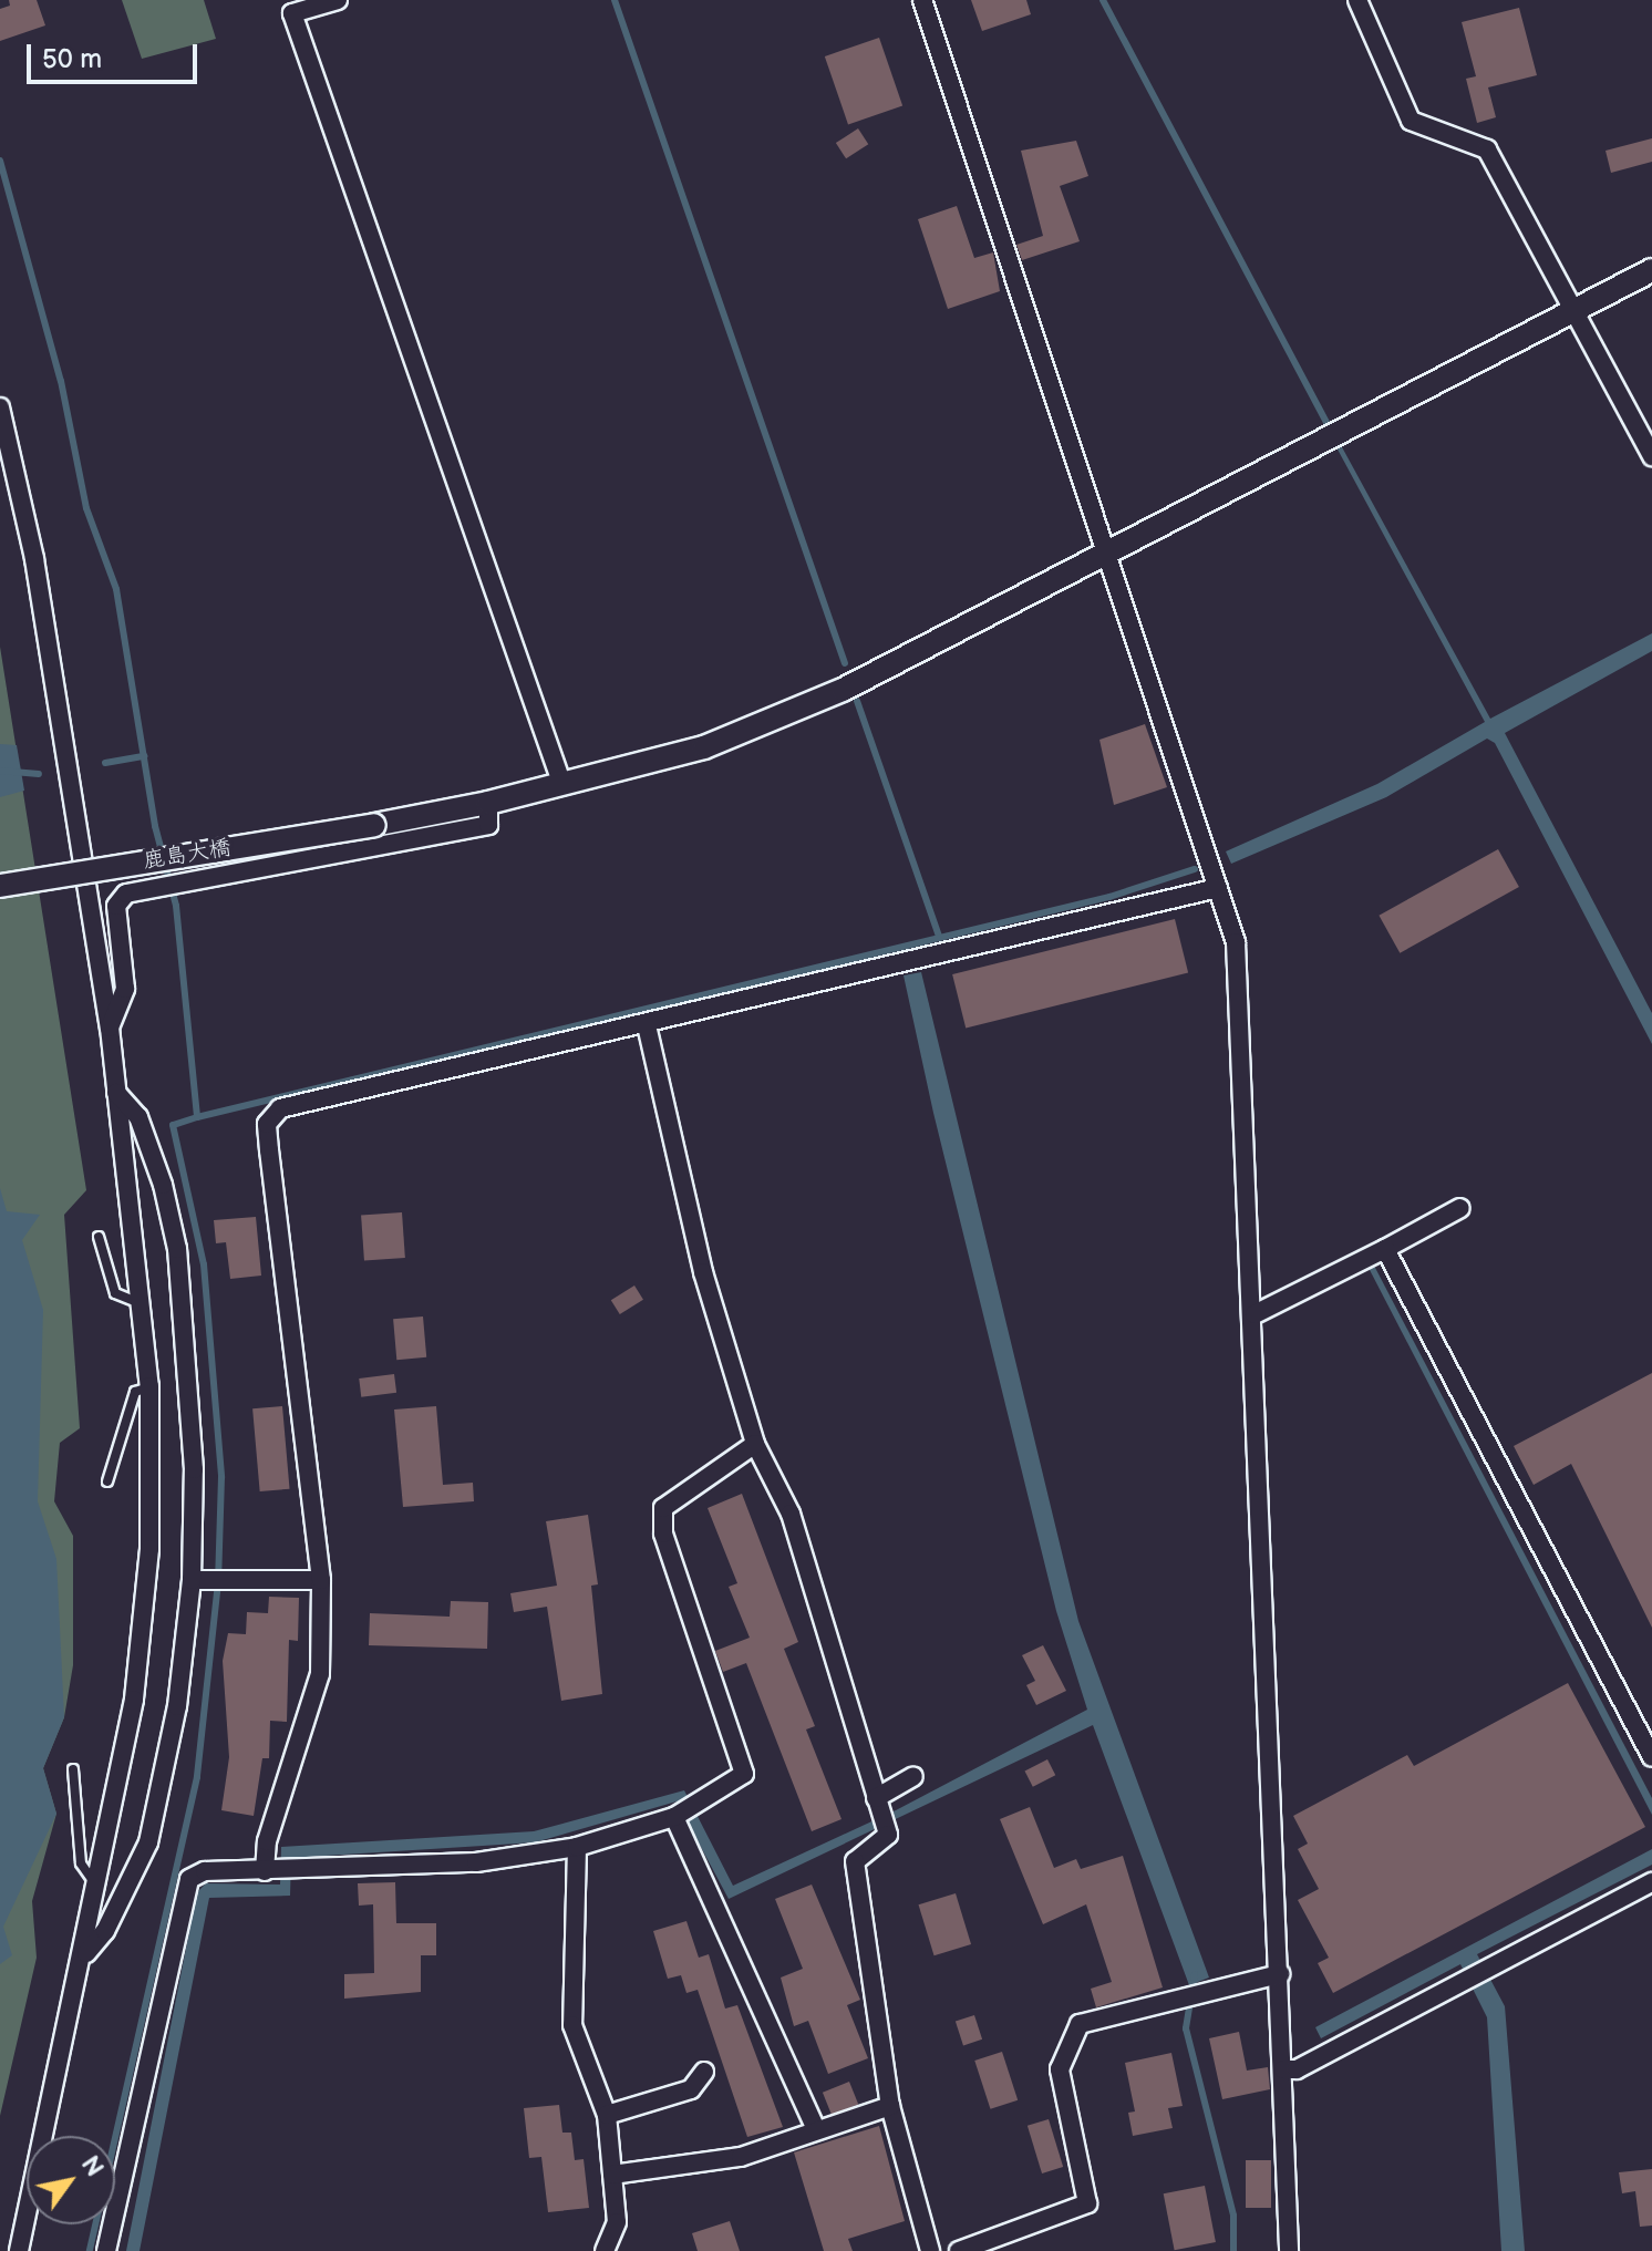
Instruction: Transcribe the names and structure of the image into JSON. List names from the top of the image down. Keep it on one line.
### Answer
{"streets":{"street":["鹿島大橋"]},"scale_bar":"50 m","north":"top right"}
